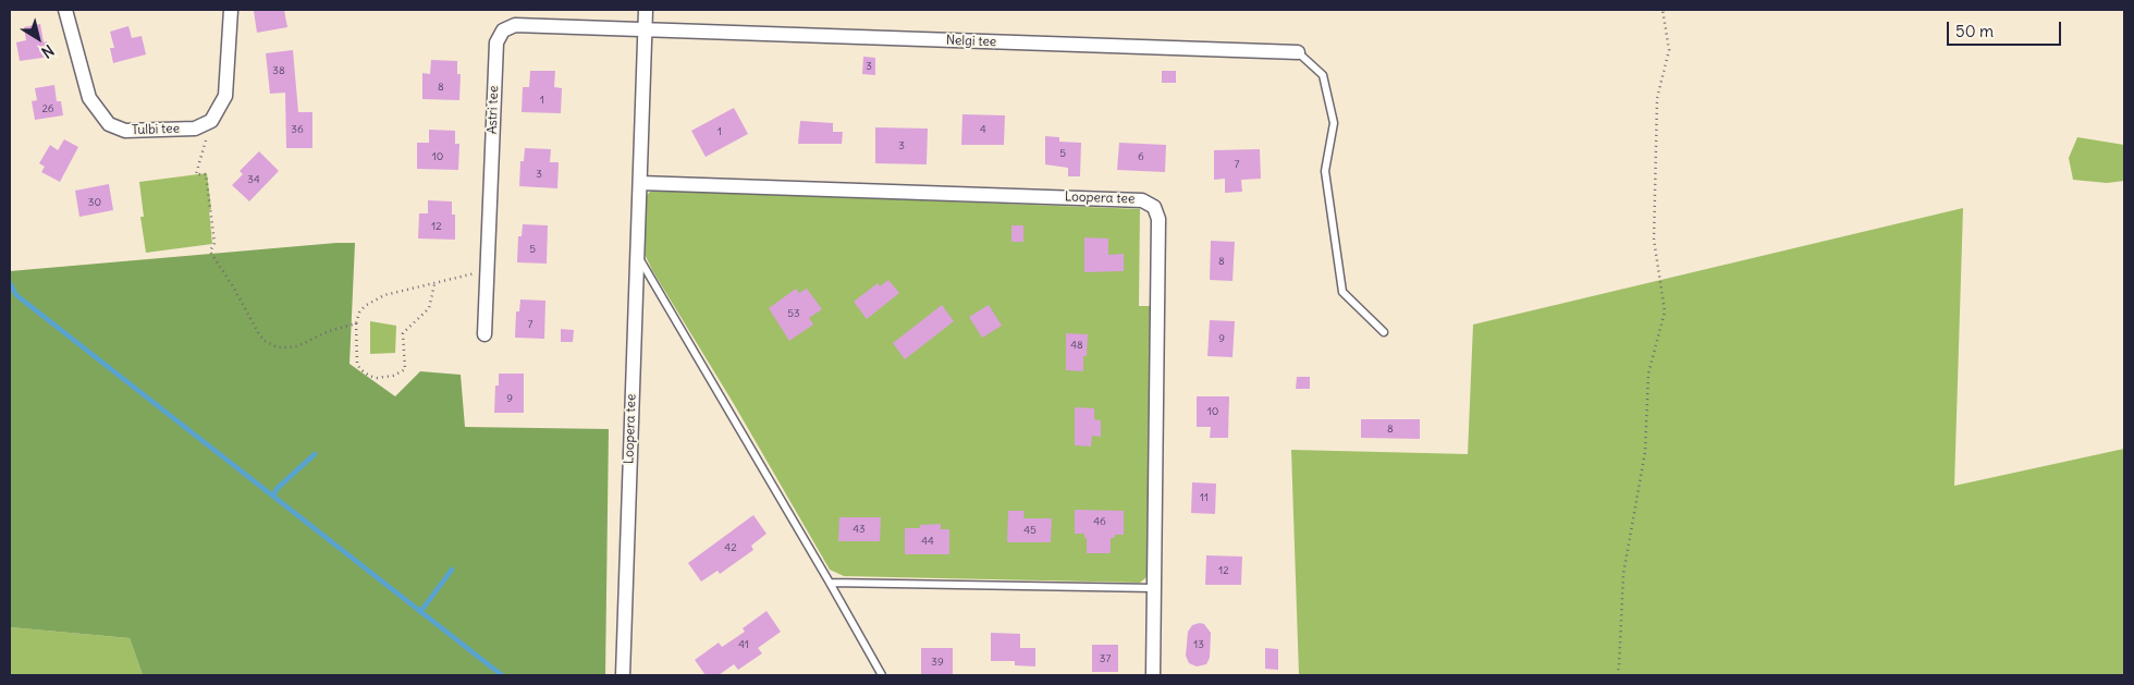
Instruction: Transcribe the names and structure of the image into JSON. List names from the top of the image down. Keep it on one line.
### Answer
{"streets":{"street":["Nelgi tee","Astri tee","Tulbi tee","Loopera tee"]},"crossings":[["Nelgi tee","Astri tee"],["Nelgi tee","Loopera tee"],["Astri tee","Loopera tee"]],"house_numbers":["3","38","8","1","26","36","4","1","3","5","10","6","7","3","34","30","12","5","8","53","7","9","48","9","10","8","11","46","43","45","44","42","12","41","13","37","39"],"scale_bar":"50 m","north":"bottom right"}
